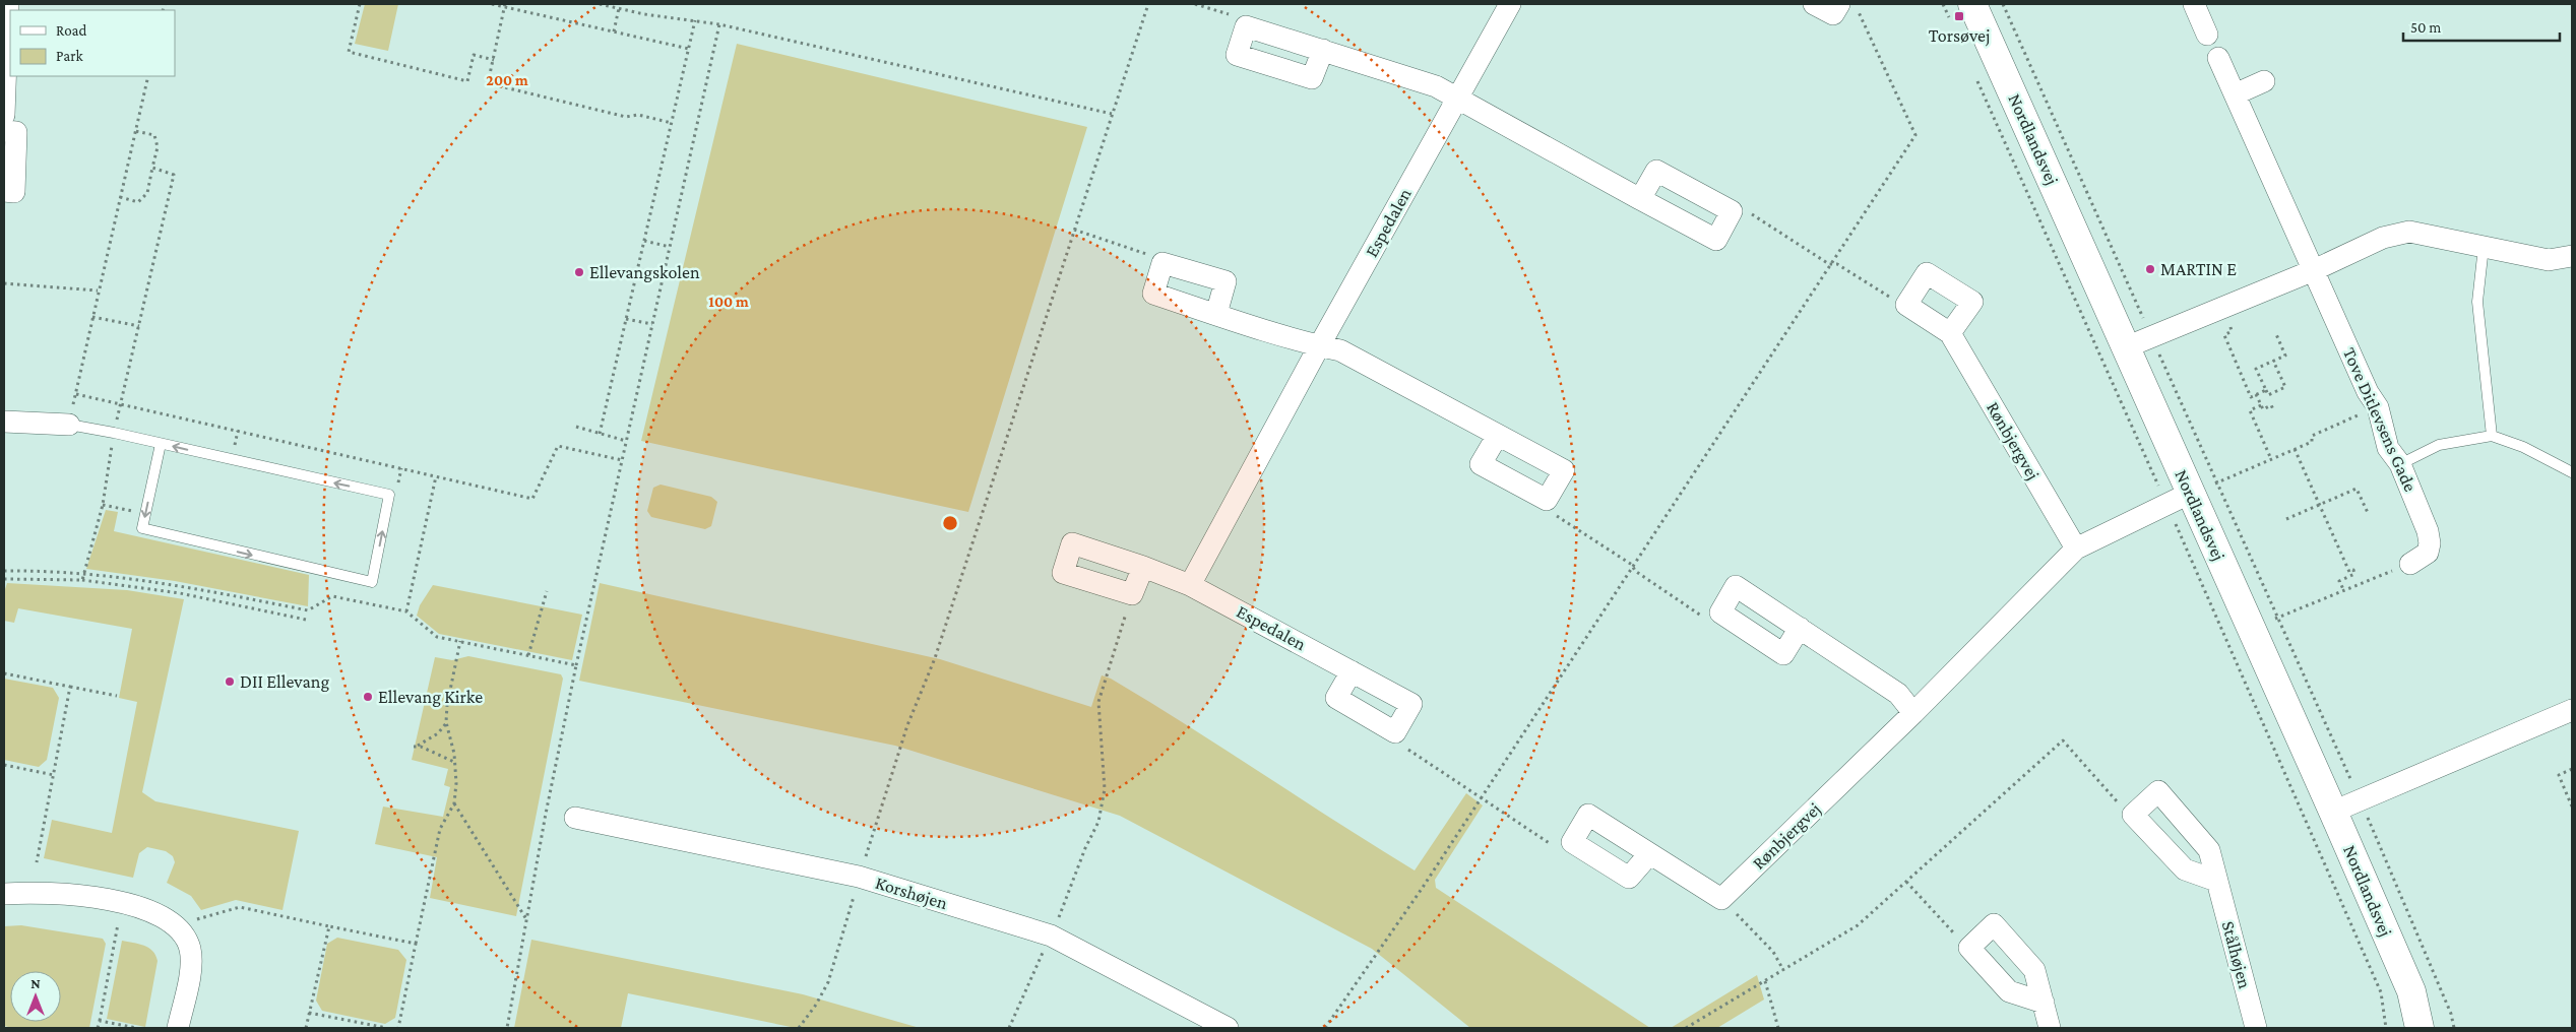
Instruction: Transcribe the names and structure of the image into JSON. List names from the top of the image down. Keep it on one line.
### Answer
{"streets":{"street":["Nordlandsvej","Espedalen","Tove Ditlevsens Gade","Rønbjergvej","Korshøjen","Stålhøjen"]},"crossings":[["Nordlandsvej","Rønbjergvej"]],"places":{"transit":["Torsøvej"],"other":["MARTIN E","Ellevangskolen","DII Ellevang","Ellevang Kirke"]},"legend":["Road","Park"],"scale_bar":"50 m","north":"top","rings":["200 m","100 m"]}
